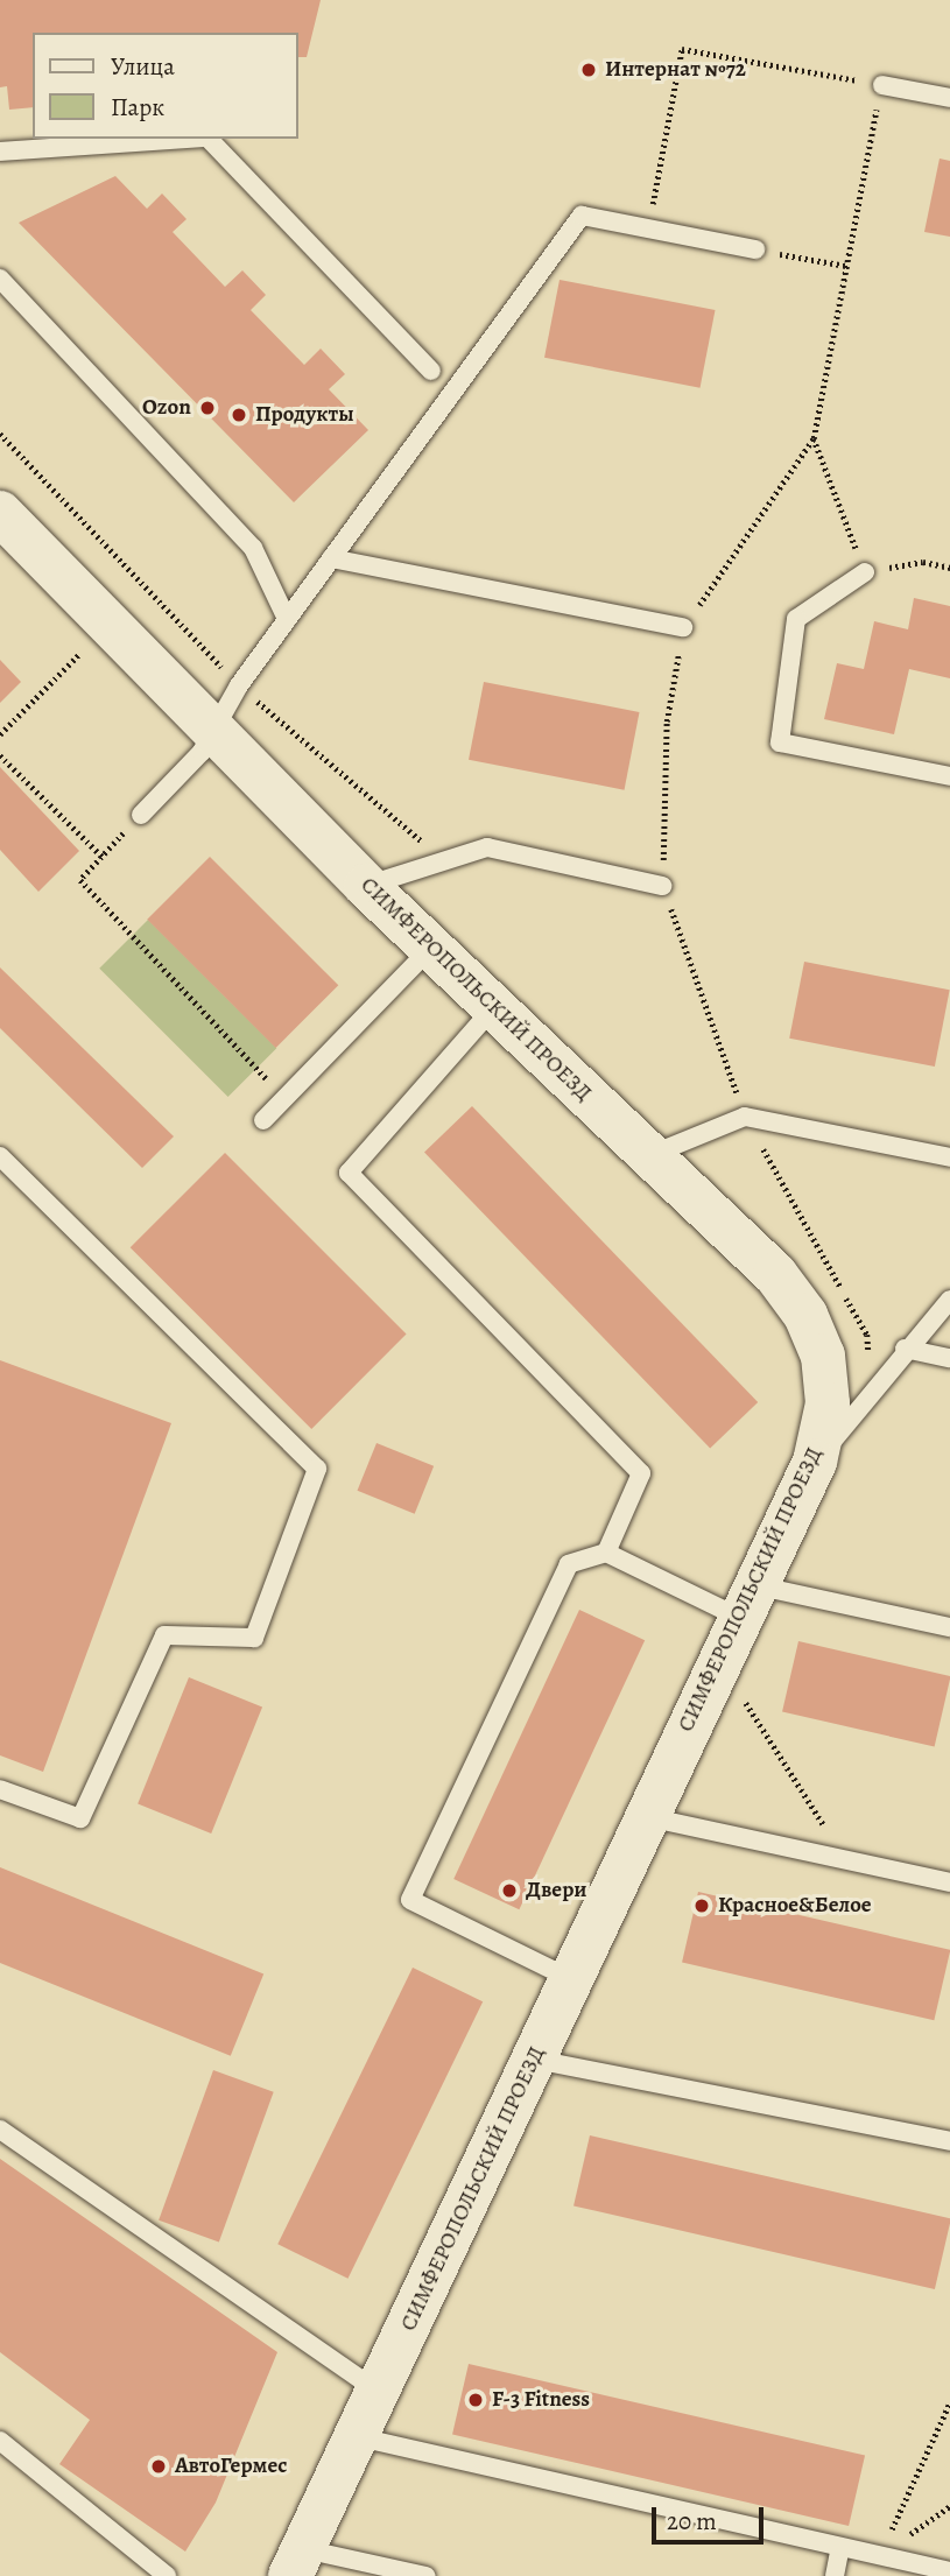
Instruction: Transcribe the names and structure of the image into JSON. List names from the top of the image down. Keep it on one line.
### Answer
{"streets":{"street":["СИМФЕРОПОЛЬСКИЙ ПРОЕЗД"]},"places":["Интернат №72","Ozon","Продукты","Двери","Красное&Белое","F-3 Fitness","АвтоГермес"],"legend":["Улица","Парк"],"scale_bar":"20 m"}
